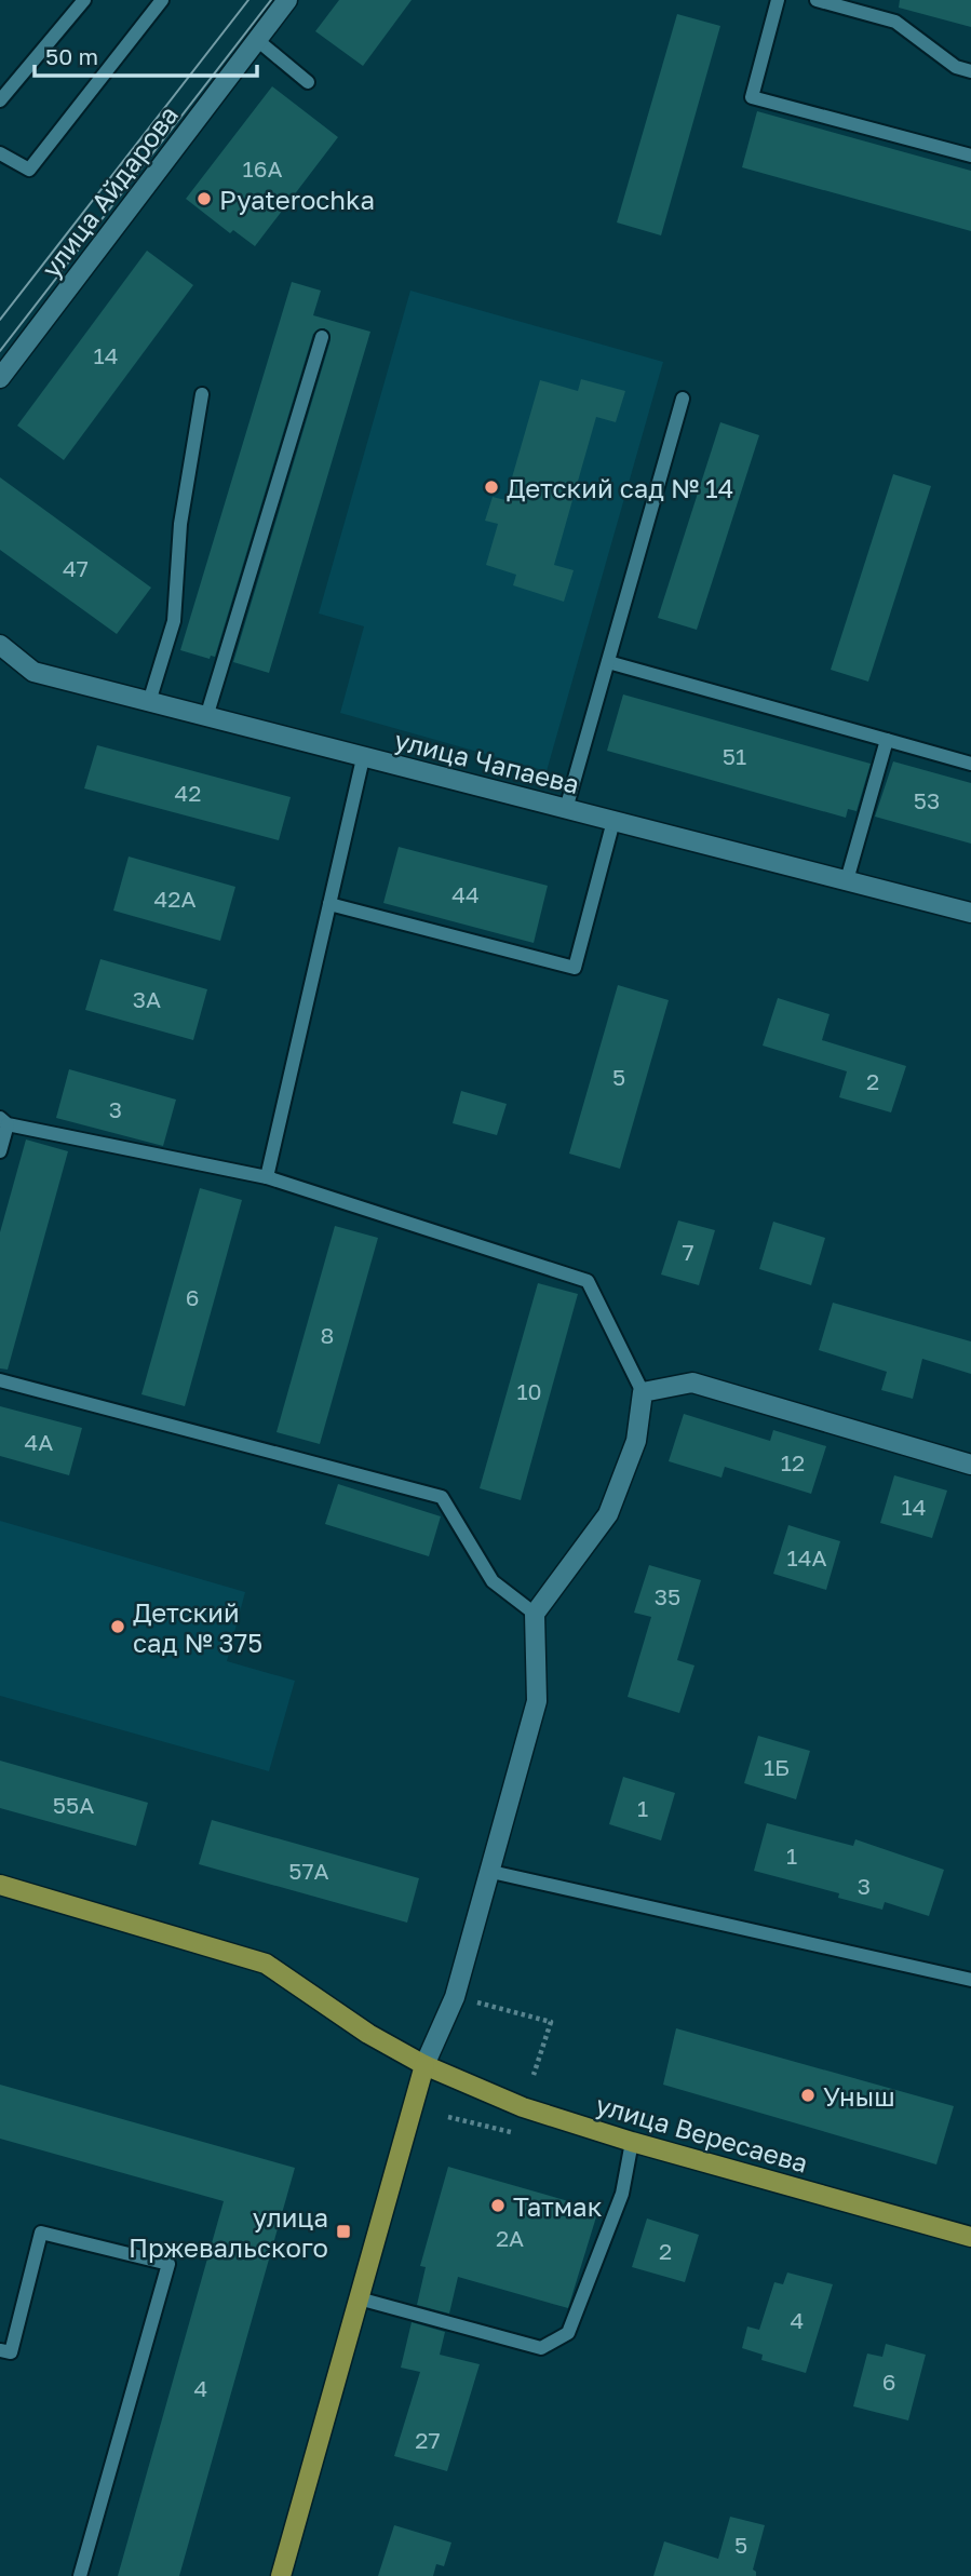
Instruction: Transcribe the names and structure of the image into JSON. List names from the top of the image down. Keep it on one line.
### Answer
{"streets":{"main road":["улица Вересаева"],"street":["улица Айдарова","улица Чапаева"]},"places":{"other":["Pyaterochka","Детский сад № 14","Детский сад № 375","Уныш","Татмак"],"transit":["улица Пржевальского"]},"house_numbers":["16А","14","47","51","42","53","44","42А","3А","5","2","3","7","6","8","10","4А","12","14","14А","35","1Б","55А","1","1","57А","3","2А","2","4","6","4","27","5"],"scale_bar":"50 m"}
